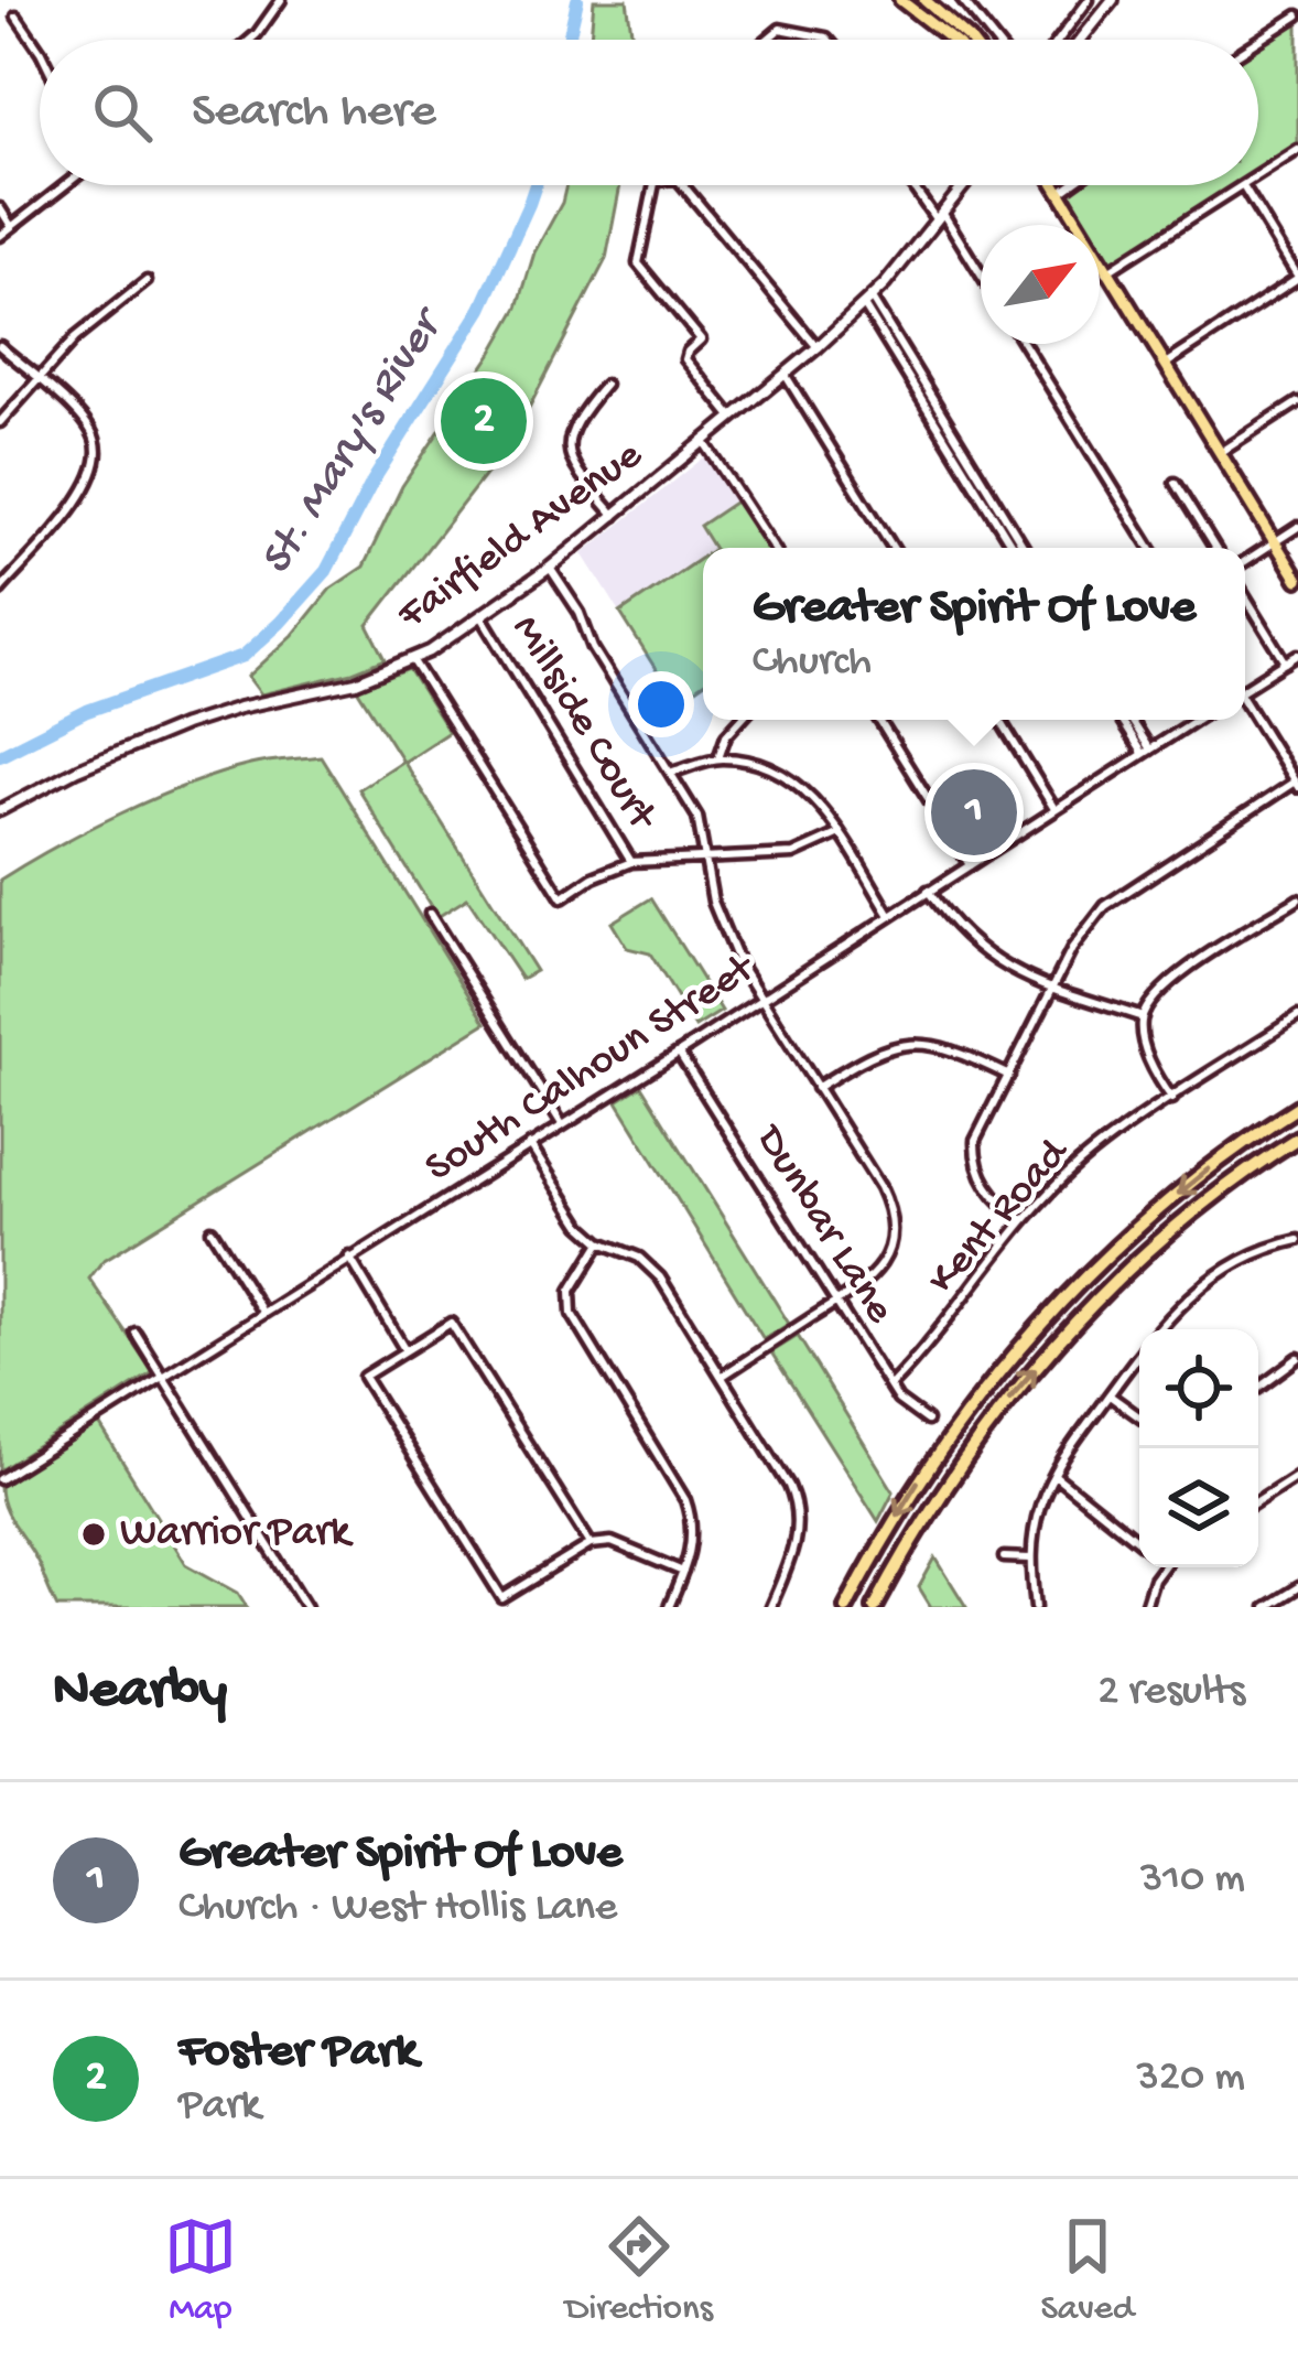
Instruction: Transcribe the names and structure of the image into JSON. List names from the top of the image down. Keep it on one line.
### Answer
{"streets":{"main road":["Fairfield Avenue"],"street":["Millside Court","South Calhoun Street","Kent Road","Dunbar Lane"]},"crossings":[["Fairfield Avenue","Millside Court"],["South Calhoun Street","Dunbar Lane"],["Kent Road","Dunbar Lane"]],"water":["St. Mary's River"],"places":["Warrior Park"],"north":"top right","page":{"search":"Search here","pins":["2","1"],"popup":["Greater Spirit Of Love","Church"],"heading":["Nearby","2 results"],"list":[{"mark":"1","name":"Greater Spirit Of Love","note":"Church · West Hollis Lane","value":"310 m"},{"mark":"2","name":"Foster Park","note":"Park","value":"320 m"}],"nav":["Map","Directions","Saved"]}}
